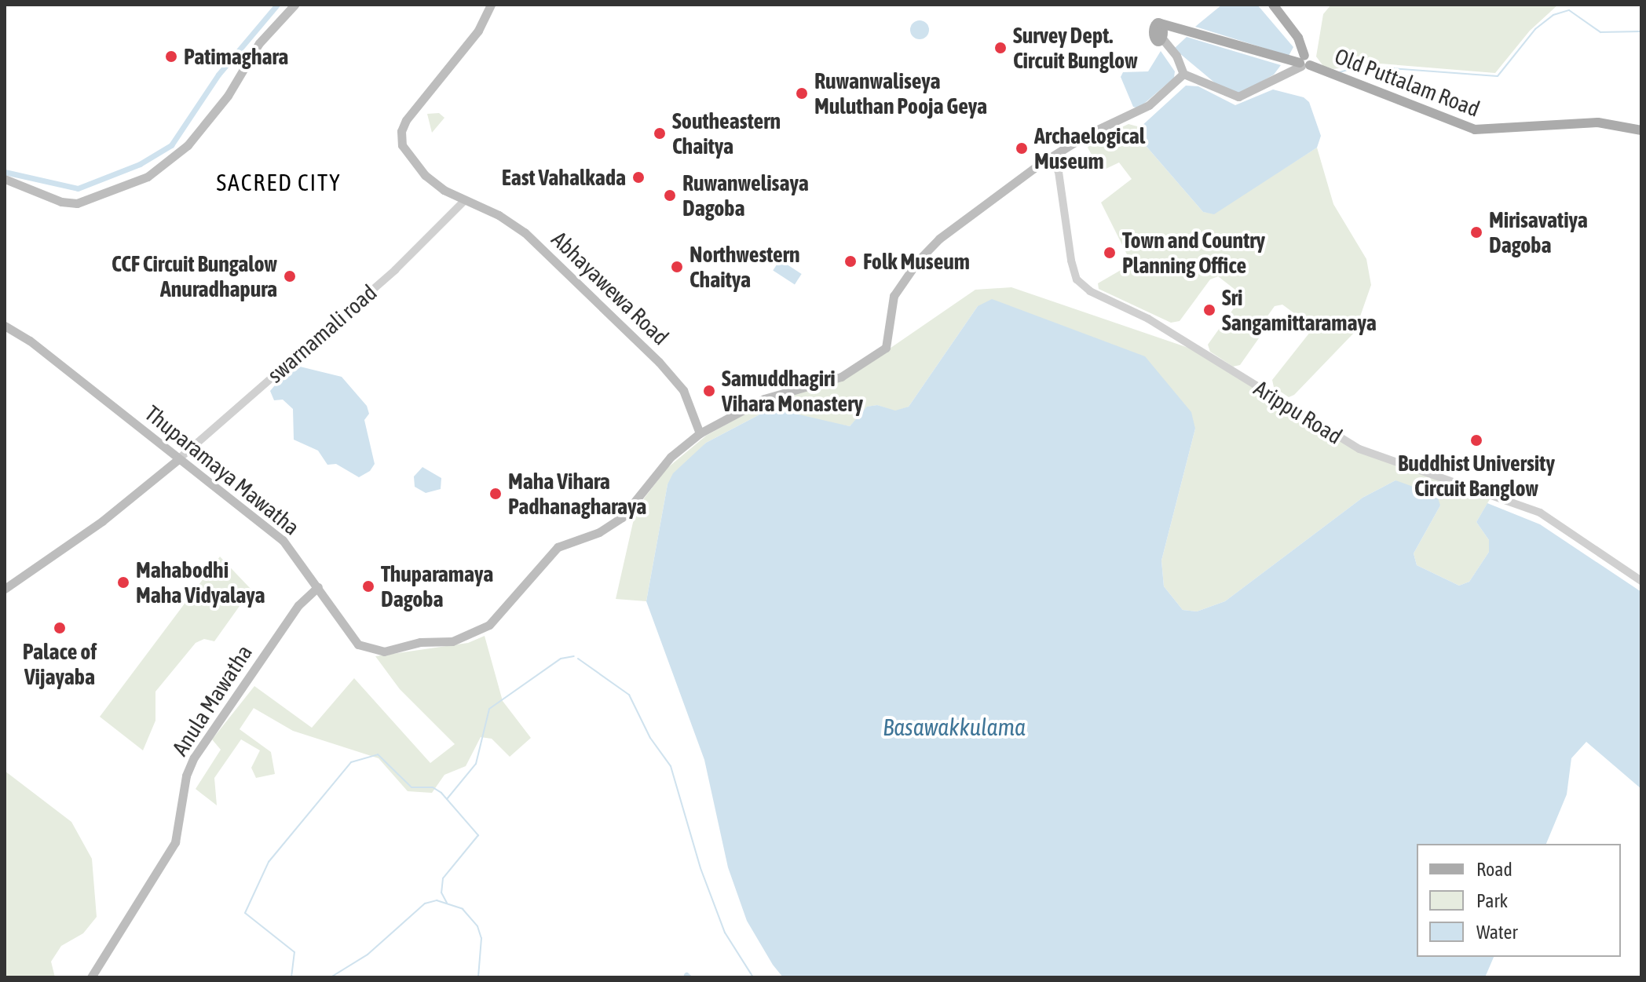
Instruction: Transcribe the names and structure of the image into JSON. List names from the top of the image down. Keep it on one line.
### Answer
{"streets":{"main road":["Old Puttalam Road","Abhayawewa Road","Thuparamaya Mawatha","Anula Mawatha"],"street":["swarnamali road","Arippu Road"]},"crossings":[["Abhayawewa Road","swarnamali road"],["Abhayawewa Road","Thuparamaya Mawatha"],["swarnamali road","Thuparamaya Mawatha"],["Arippu Road","Thuparamaya Mawatha"],["Thuparamaya Mawatha","Anula Mawatha"]],"districts":["SACRED CITY"],"water":["Basawakkulama"],"places":["Survey Dept. Circuit Bunglow","Patimaghara","Ruwanwaliseya Muluthan Pooja Geya","Southeastern Chaitya","Archaelogical Museum","East Vahalkada","Ruwanwelisaya Dagoba","Mirisavatiya Dagoba","Town and Country Planning Office","Folk Museum","Northwestern Chaitya","CCF Circuit Bungalow Anuradhapura","Sri Sangamittaramaya","Samuddhagiri Vihara Monastery","Buddhist University Circuit Banglow","Maha Vihara Padhanagharaya","Mahabodhi Maha Vidyalaya","Thuparamaya Dagoba","Palace of Vijayaba"],"legend":["Road","Park","Water"]}
